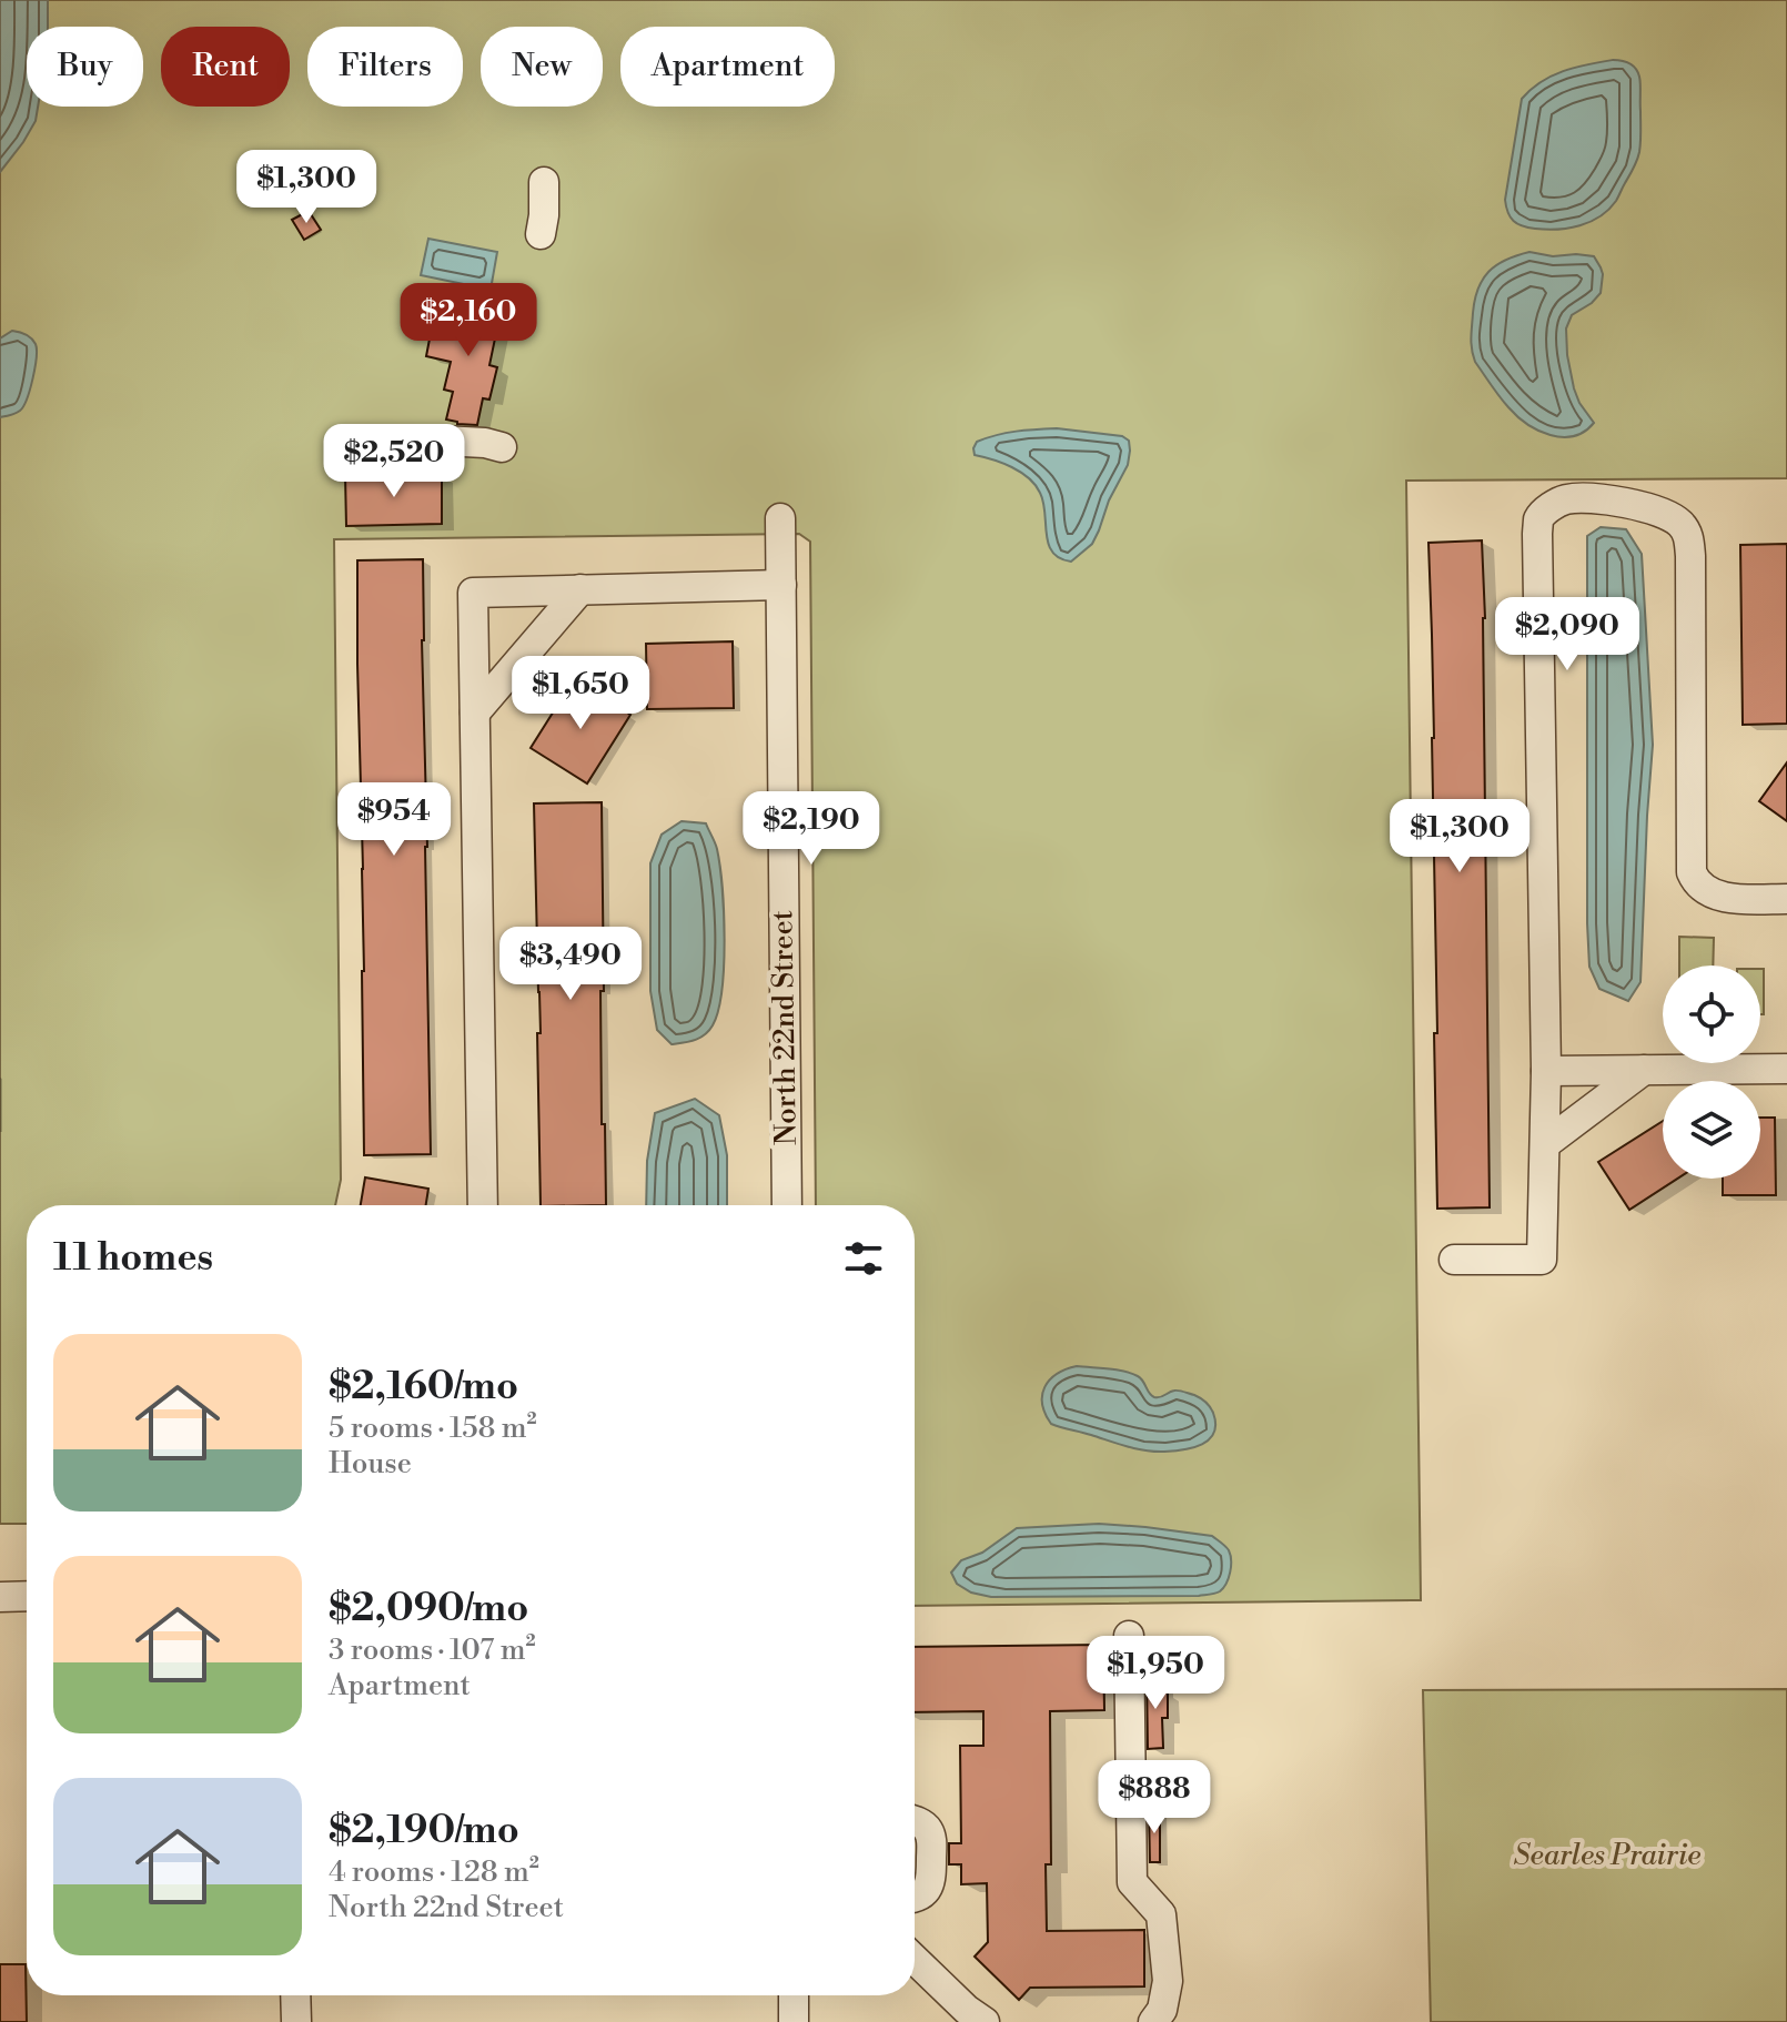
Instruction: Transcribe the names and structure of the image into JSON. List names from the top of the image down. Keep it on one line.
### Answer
{"streets":{"street":["North 22nd Street"]},"parks":["Searles Prairie"],"page":{"chip":["Buy","Rent","Filters","New","Apartment"],"price":["$1,300","$2,160","$2,520","$2,090","$1,650","$954","$2,190","$1,300","$3,490","$1,950","$888"],"heading":"11 homes","list":[{"name":"$2,160/mo","note":"5 rooms · 158 m² · House"},{"name":"$2,090/mo","note":"3 rooms · 107 m² · Apartment"},{"name":"$2,190/mo","note":"4 rooms · 128 m² · North 22nd Street"}]}}
